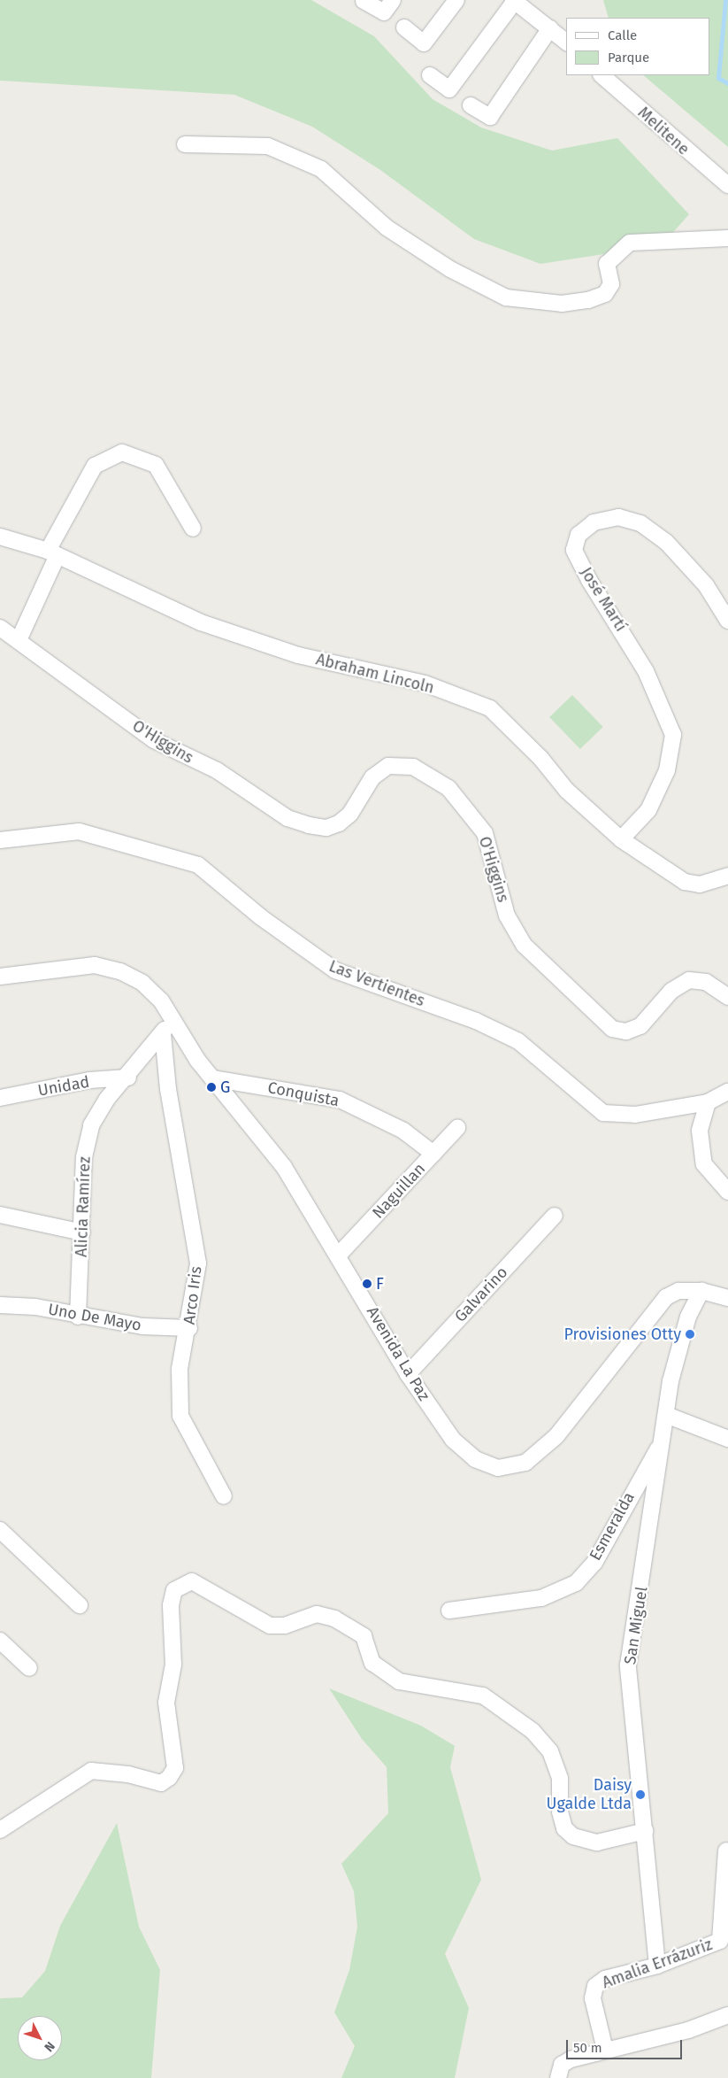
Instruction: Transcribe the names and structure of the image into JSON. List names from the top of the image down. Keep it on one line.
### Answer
{"streets":{"street":["Melitene","José Martí","Abraham Lincoln","O'Higgins","Las Vertientes","Unidad","Conquista","Naguillan","Alicia Ramírez","Galvarino","Arco Iris","Uno De Mayo","Avenida La Paz","Esmeralda","San Miguel","Amalia Errázuriz"]},"crossings":[["José Martí","Abraham Lincoln"],["Unidad","Alicia Ramírez"],["Conquista","Naguillan"],["Conquista","Avenida La Paz"],["Naguillan","Avenida La Paz"],["Alicia Ramírez","Arco Iris"],["Alicia Ramírez","Uno De Mayo"],["Alicia Ramírez","Avenida La Paz"],["Galvarino","Avenida La Paz"],["Arco Iris","Uno De Mayo"],["Avenida La Paz","San Miguel"],["Esmeralda","San Miguel"],["San Miguel","Amalia Errázuriz"]],"places":["G","F","Provisiones Otty","Daisy Ugalde Ltda"],"legend":["Calle","Parque"],"scale_bar":"50 m","north":"bottom right"}
